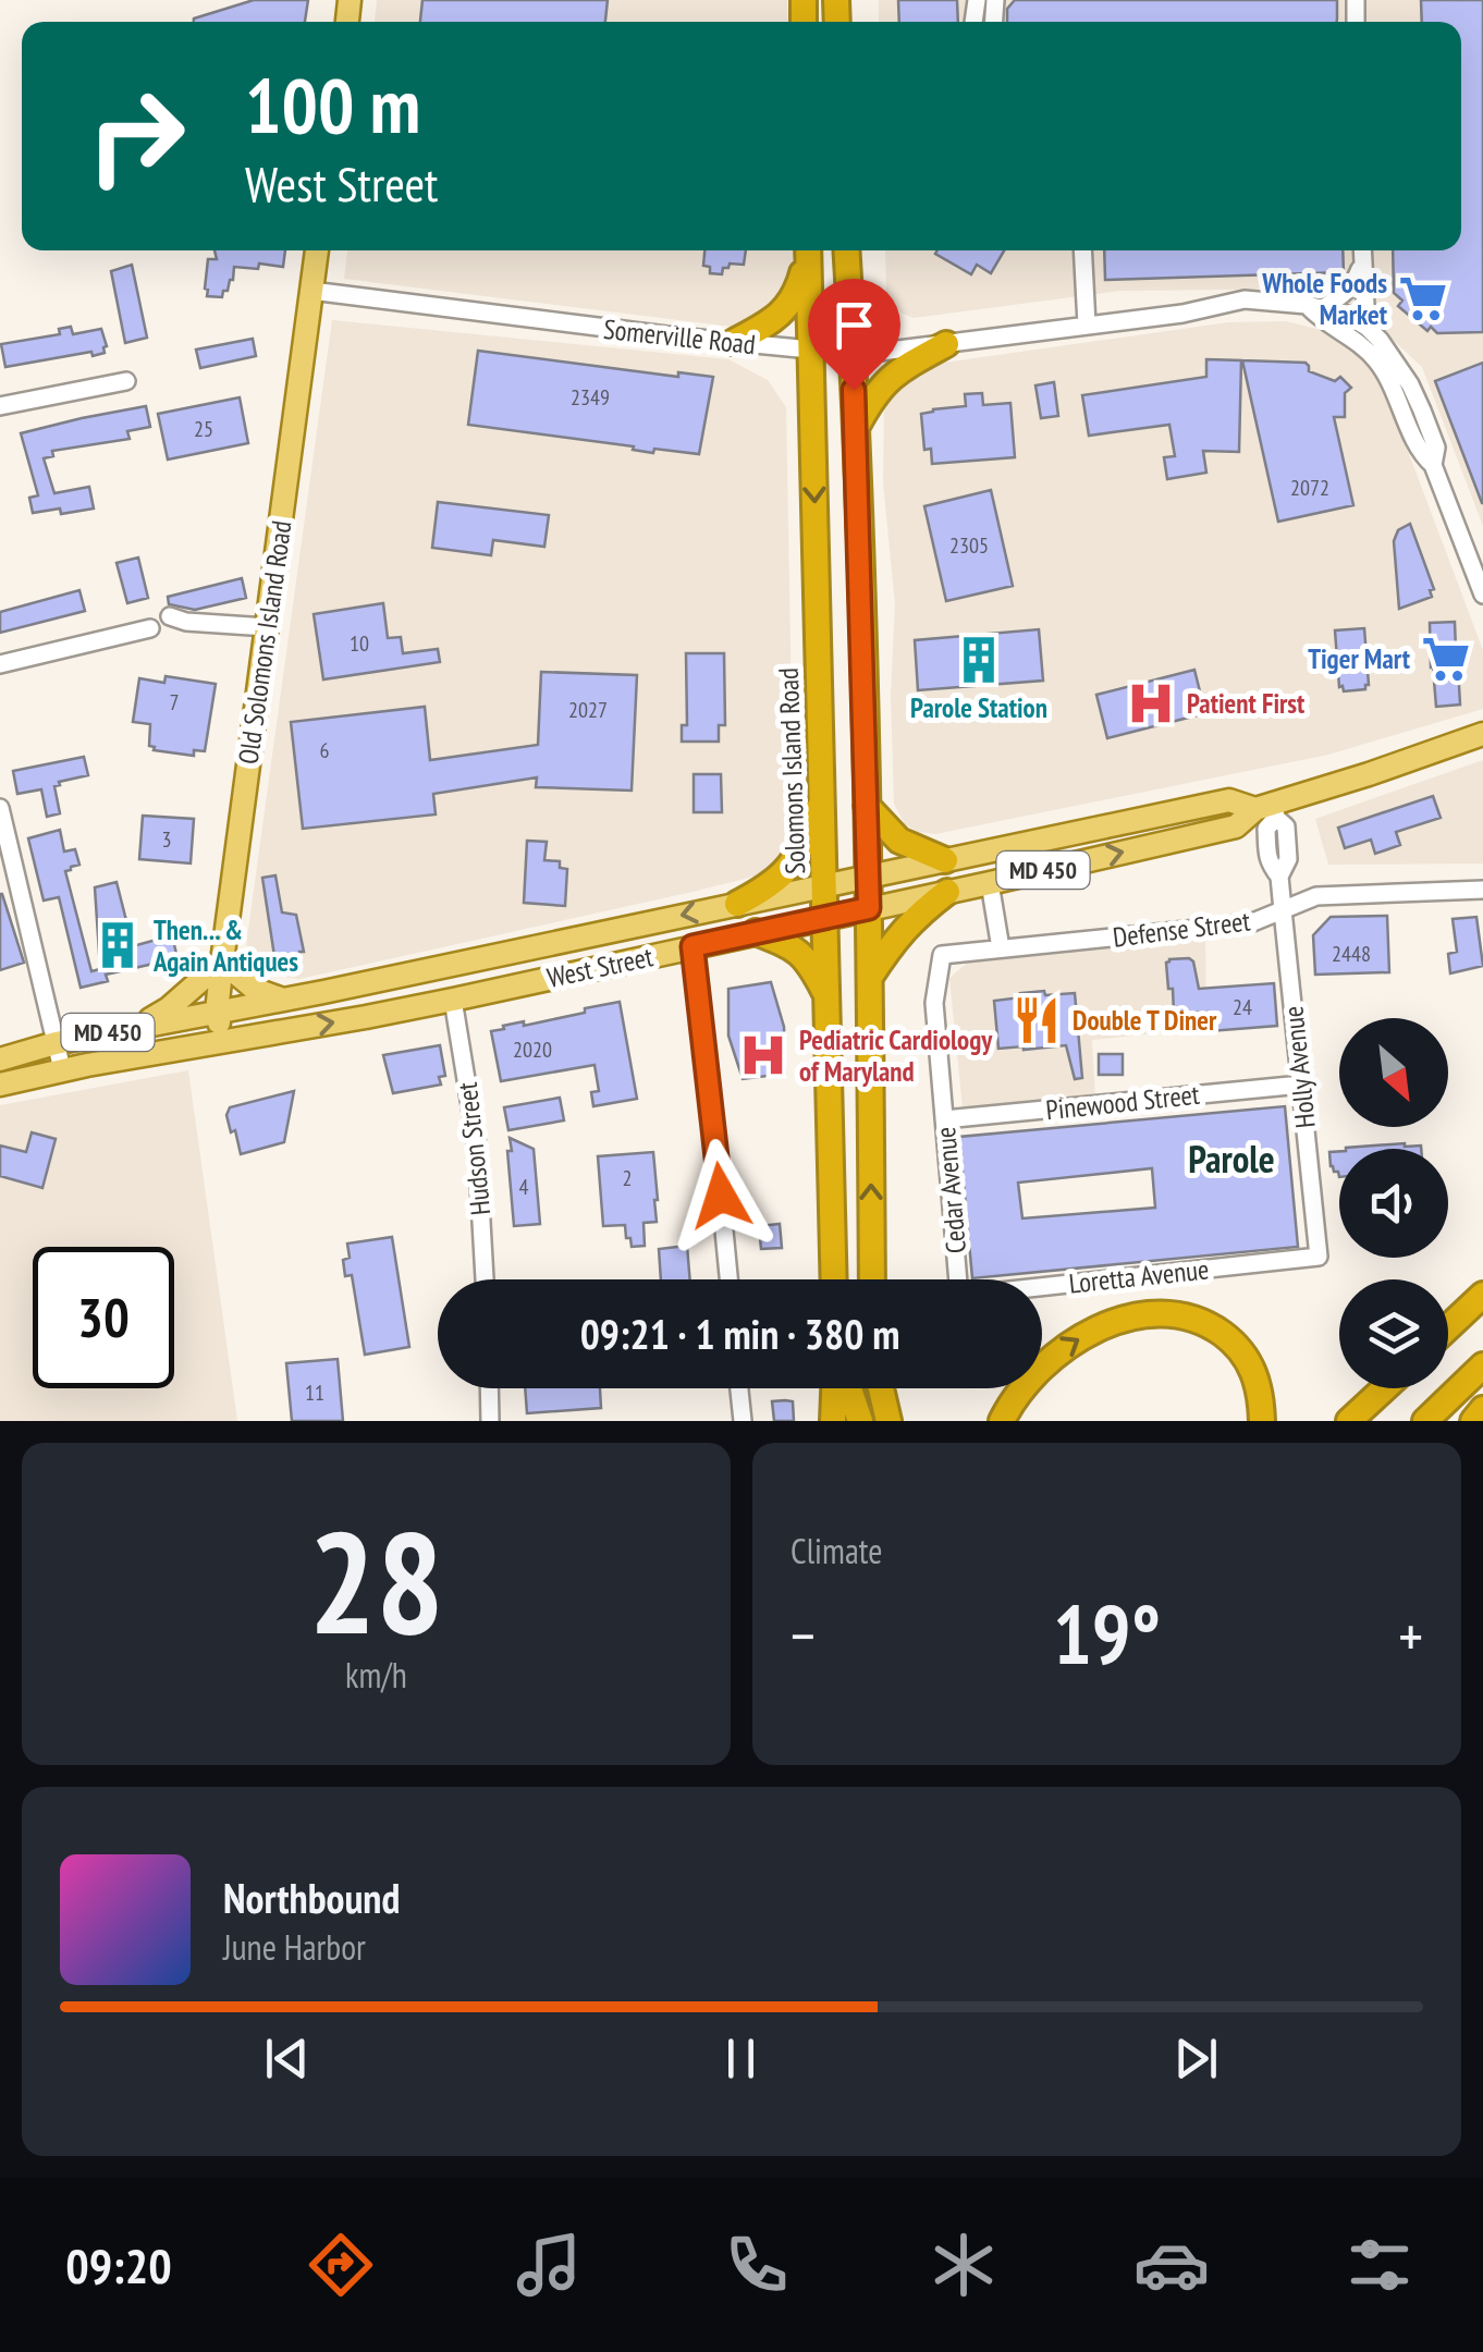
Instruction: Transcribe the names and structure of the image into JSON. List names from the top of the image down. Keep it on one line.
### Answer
{"streets":{"highway":["Solomons Island Road"],"main road":["Old Solomons Island Road","MD 450","West Street"],"street":["Somerville Road","Defense Street","Holly Avenue","Pinewood Street","Hudson Street","Cedar Avenue","Loretta Avenue"]},"crossings":[["Somerville Road","Old Solomons Island Road"],["Somerville Road","Solomons Island Road"],["Old Solomons Island Road","West Street"],["Solomons Island Road","West Street"],["Defense Street","Holly Avenue"],["Defense Street","Cedar Avenue"],["West Street","Holly Avenue"],["West Street","Hudson Street"],["Holly Avenue","Pinewood Street"],["Holly Avenue","Loretta Avenue"],["Pinewood Street","Cedar Avenue"]],"districts":["Parole"],"places":{"supermarket":["Whole Foods Market","Tiger Mart"],"building":["Parole Station","Then... & Again Antiques"],"hospital":["Patient First","Pediatric Cardiology of Maryland"],"restaurant":["Double T Diner"]},"house_numbers":["2349","25","2072","2305","10","7","2027","6","3","2448","24","2020","2","4","11"],"north":"bottom right","page":{"turn":["100 m","West Street"],"limit":"30","trip":"09:21 · 1 min · 380 m","tile":[["28","km/h"],"Climate"],"heat":["−","19°","+"],"song":["Northbound","June Harbor"],"tabs":"09:20"}}
